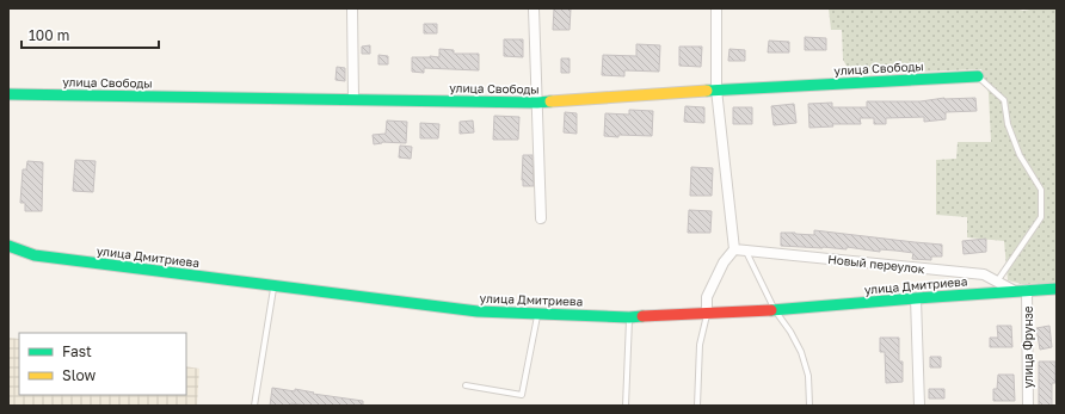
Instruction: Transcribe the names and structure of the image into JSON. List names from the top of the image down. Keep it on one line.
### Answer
{"streets":{"street":["улица Свободы","улица Дмитриева","Новый переулок","улица Фрунзе"]},"crossings":[["улица Дмитриева","Новый переулок"],["улица Дмитриева","улица Фрунзе"]],"legend":["Fast","Slow"],"scale_bar":"100 m"}
